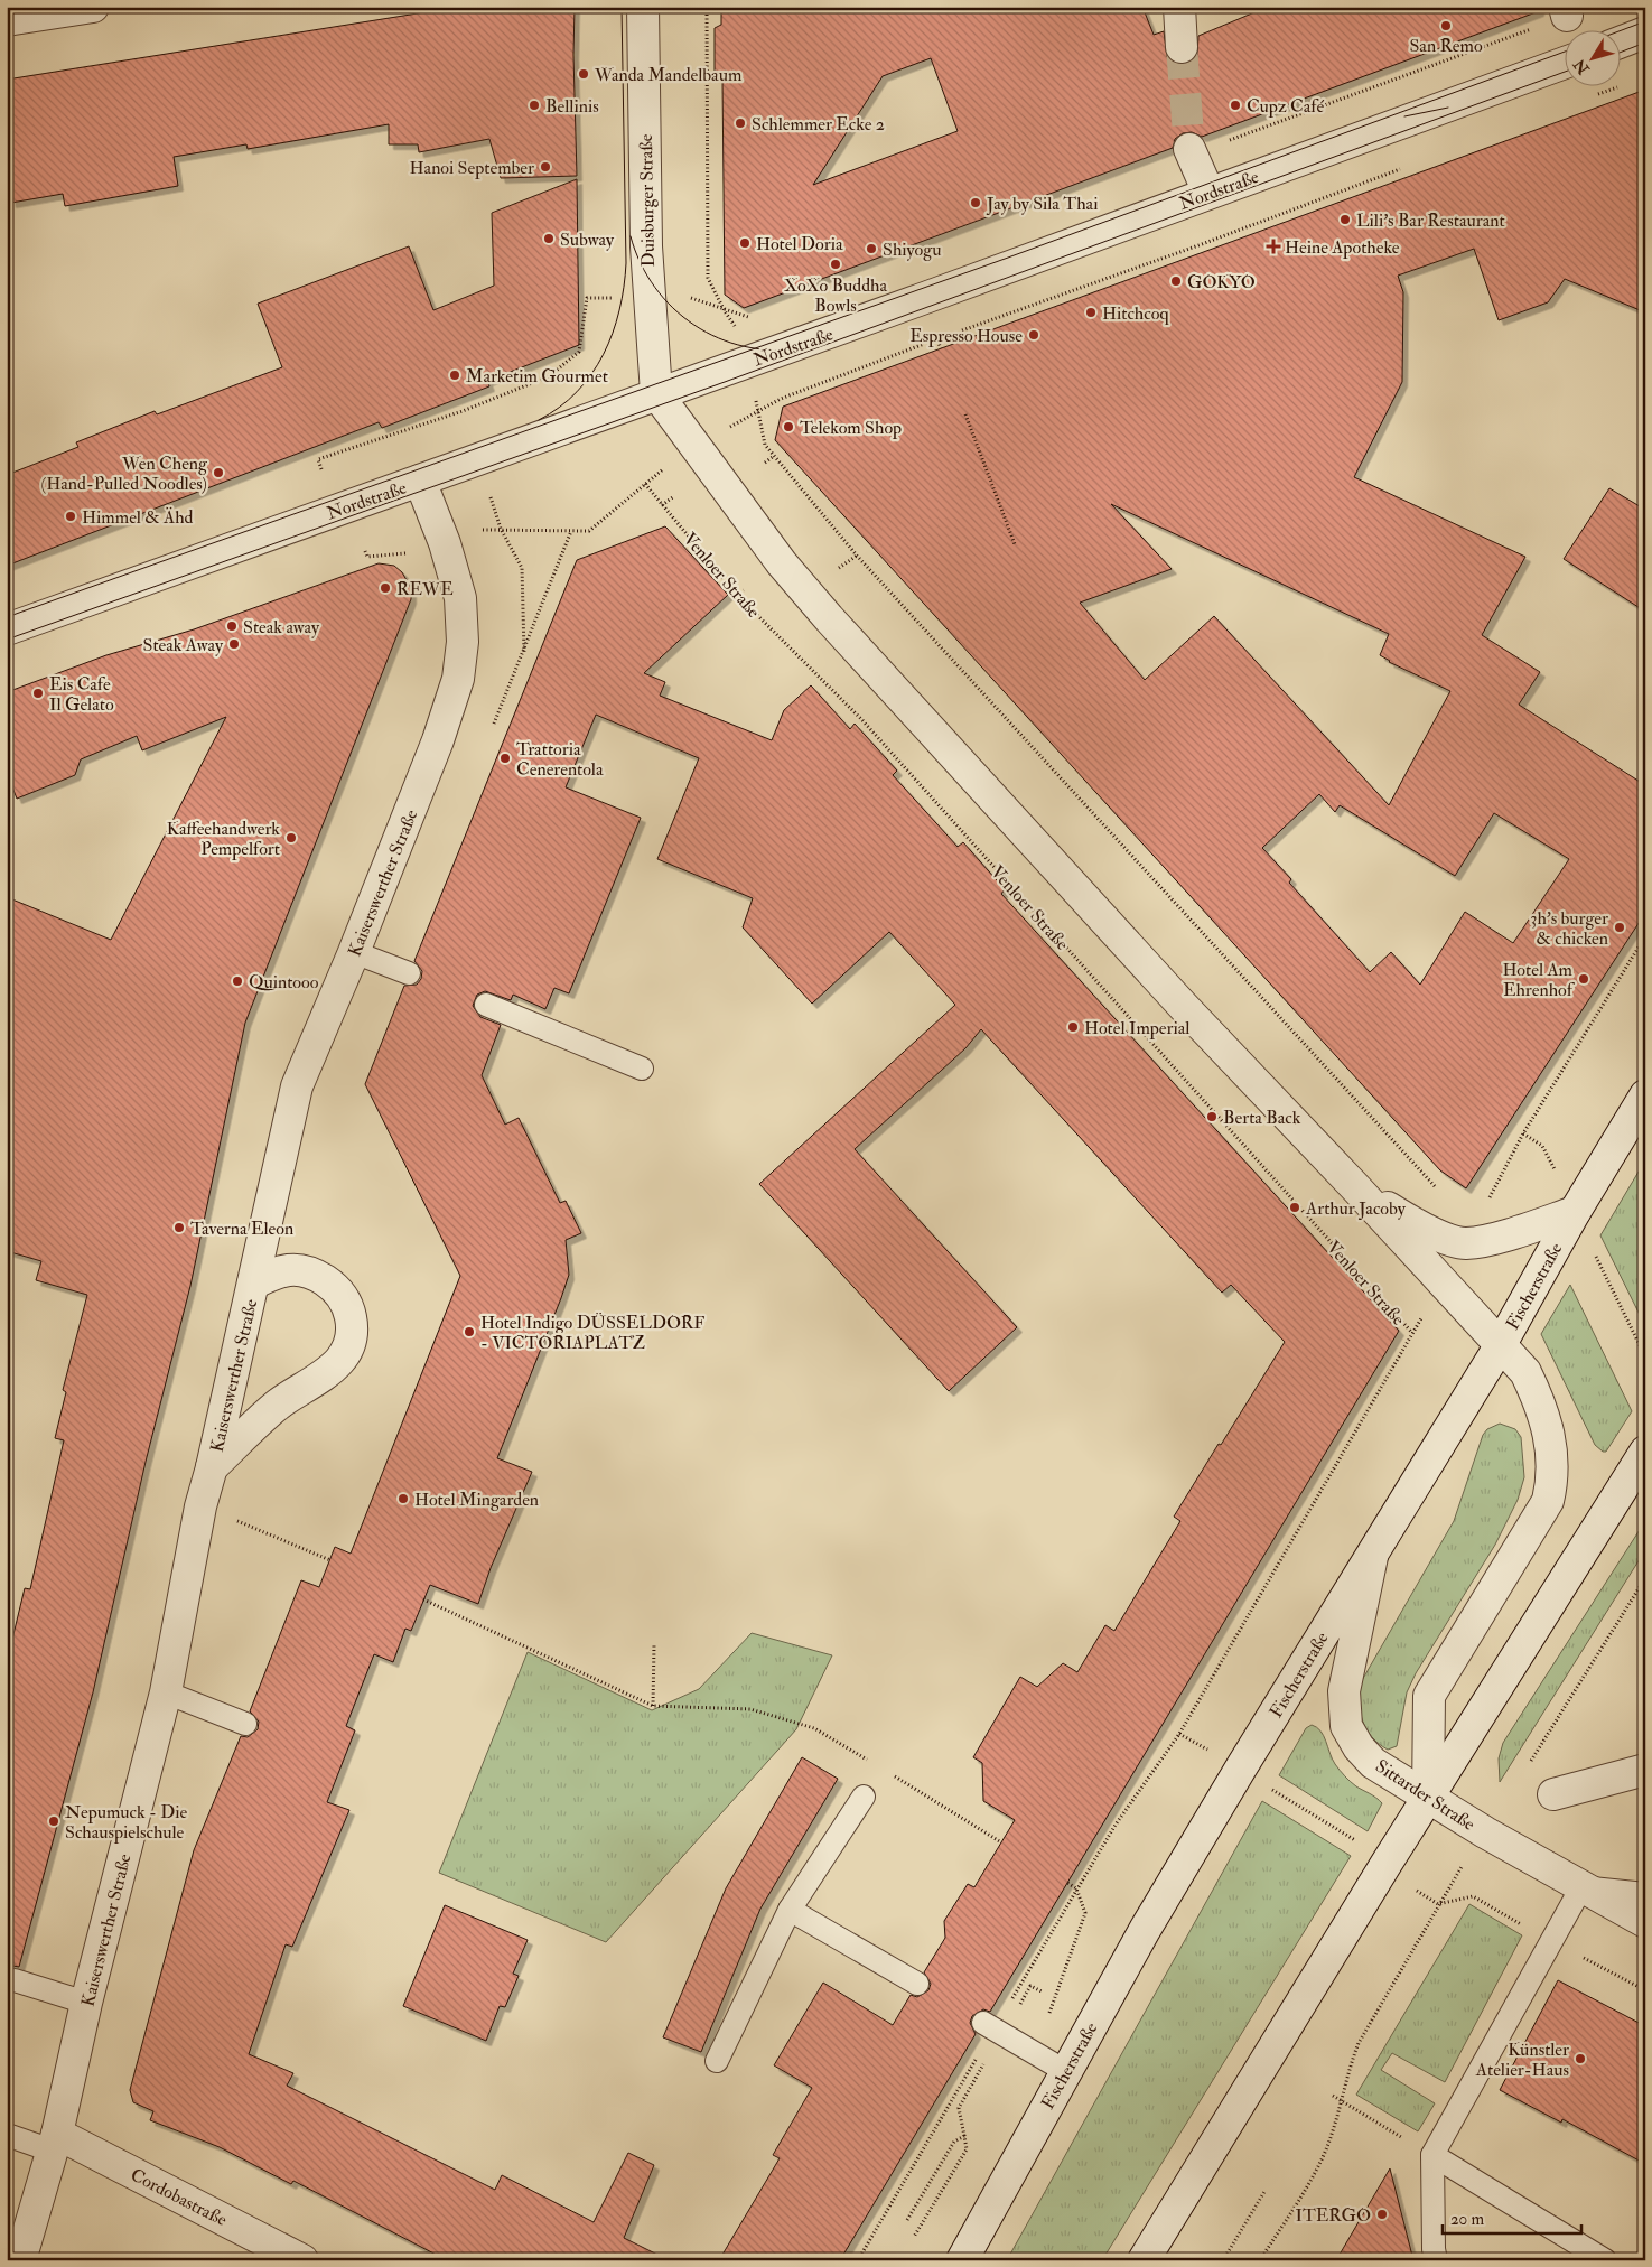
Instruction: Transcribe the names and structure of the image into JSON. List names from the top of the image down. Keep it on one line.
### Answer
{"streets":{"street":["Nordstraße","Duisburger Straße","Kaiserswerther Straße","Fischerstraße","Sittarder Straße","Cordobastraße"],"path":["Venloer Straße"]},"crossings":[["Nordstraße","Duisburger Straße"],["Nordstraße","Kaiserswerther Straße"],["Kaiserswerther Straße","Cordobastraße"],["Fischerstraße","Sittarder Straße"]],"places":{"other":["San Remo","Wanda Mandelbaum","Bellinis","Cupz Café","Schlemmer Ecke 2","Hanoi September","Jay by Sila Thai","Lili’s Bar Restaurant","Subway","Hotel Doria","Shiyogu","XoXo Buddha Bowls","GOKYO","Hitchcoq","Espresso House","Marketim Gourmet","Telekom Shop","Wen Cheng (Hand-Pulled Noodles)","Himmel & Ähd","REWE","Steak away","Steak Away","Eis Cafe Il Gelato","Trattoria Cenerentola","Kaffeehandwerk Pempelfort","3h's burger & chicken","Hotel Am Ehrenhof","Quintooo","Hotel Imperial","Berta Back","Arthur Jacoby","Taverna Eleon","Hotel Indigo DÜSSELDORF - VICTORIAPLATZ","Hotel Mingarden","Nepumuck - Die Schauspielschule","Künstler Atelier-Haus","ITERGO"],"health":["Heine Apotheke"]},"scale_bar":"20 m","north":"bottom left"}
